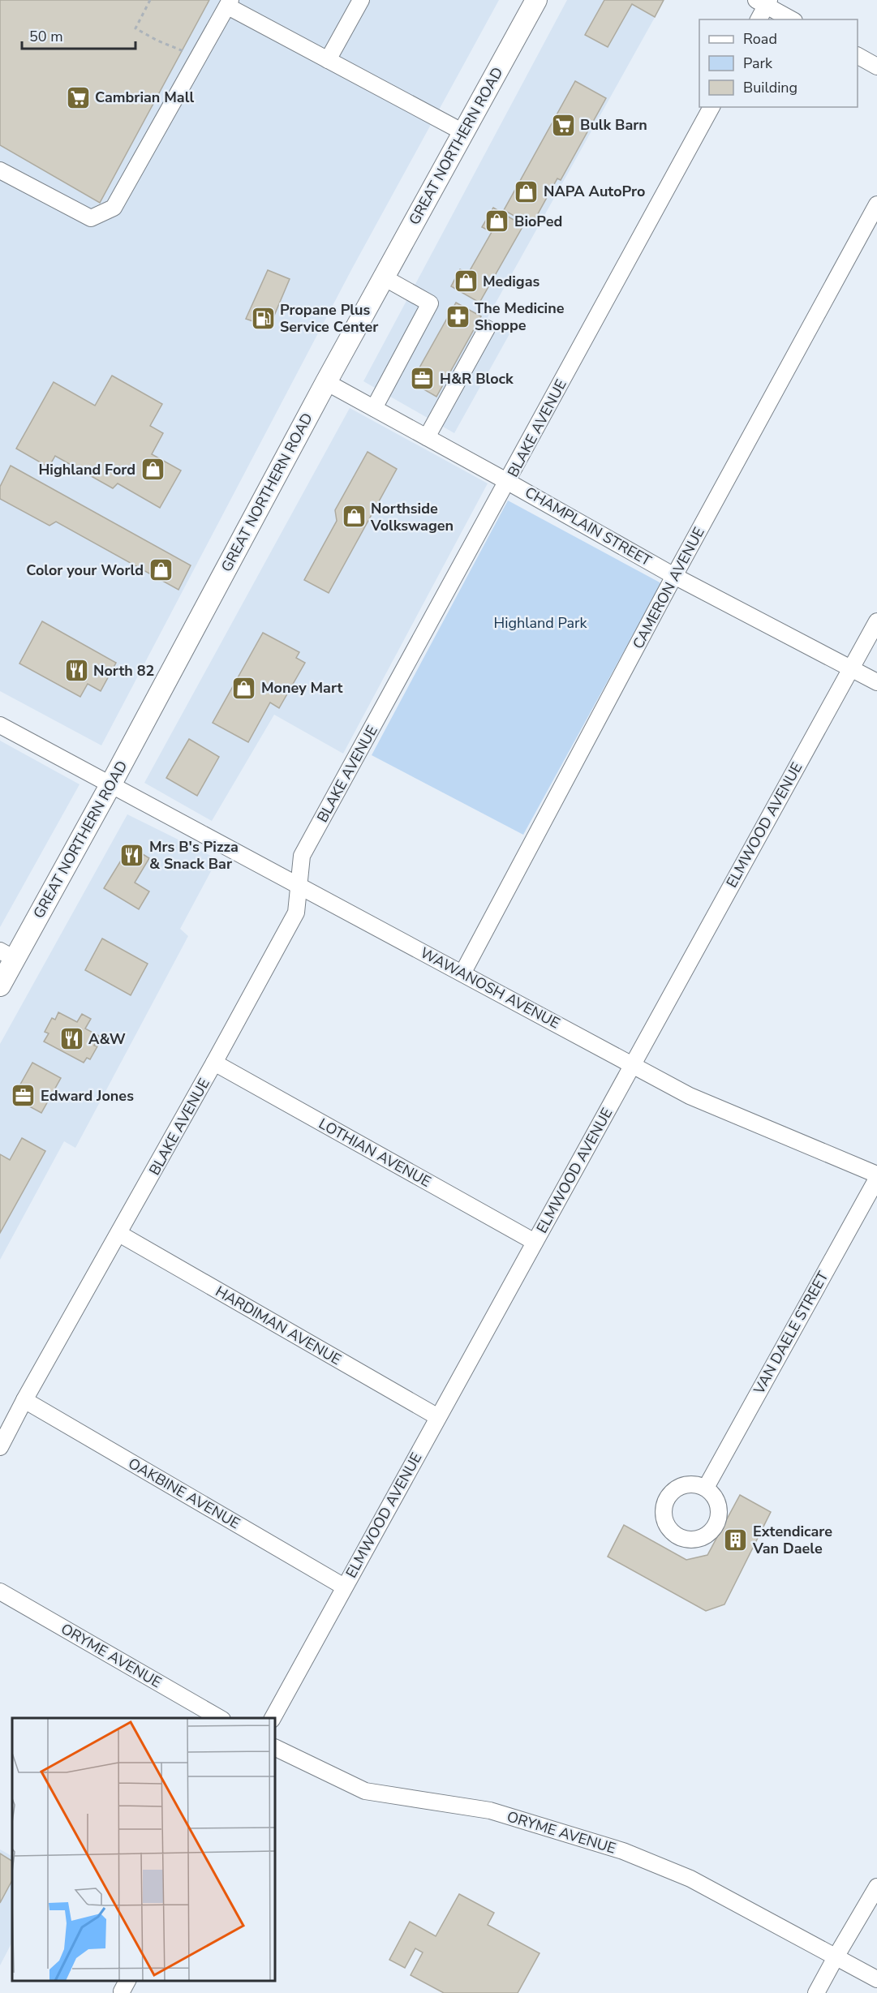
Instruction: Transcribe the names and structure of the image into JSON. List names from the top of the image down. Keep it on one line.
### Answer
{"streets":{"main road":["GREAT NORTHERN ROAD"],"street":["BLAKE AVENUE","CHAMPLAIN STREET","CAMERON AVENUE","ELMWOOD AVENUE","WAWANOSH AVENUE","LOTHIAN AVENUE","HARDIMAN AVENUE","VAN DAELE STREET","OAKBINE AVENUE","ORYME AVENUE"]},"crossings":[["GREAT NORTHERN ROAD","CHAMPLAIN STREET"],["GREAT NORTHERN ROAD","WAWANOSH AVENUE"],["BLAKE AVENUE","CHAMPLAIN STREET"],["BLAKE AVENUE","WAWANOSH AVENUE"],["BLAKE AVENUE","LOTHIAN AVENUE"],["BLAKE AVENUE","HARDIMAN AVENUE"],["BLAKE AVENUE","OAKBINE AVENUE"],["CHAMPLAIN STREET","CAMERON AVENUE"],["CHAMPLAIN STREET","ELMWOOD AVENUE"],["CAMERON AVENUE","WAWANOSH AVENUE"],["ELMWOOD AVENUE","WAWANOSH AVENUE"],["ELMWOOD AVENUE","LOTHIAN AVENUE"],["ELMWOOD AVENUE","HARDIMAN AVENUE"],["ELMWOOD AVENUE","OAKBINE AVENUE"]],"parks":["Highland Park"],"places":{"supermarket":["Cambrian Mall","Bulk Barn"],"shop":["NAPA AutoPro","BioPed","Medigas","Highland Ford","Northside Volkswagen","Color your World","Money Mart"],"pharmacy":["The Medicine Shoppe"],"fuel station":["Propane Plus Service Center"],"office":["H&R Block","Edward Jones"],"restaurant":["North 82","Mrs B's Pizza & Snack Bar","A&W"],"building":["Extendicare Van Daele"]},"legend":["Road","Park","Building"],"scale_bar":"50 m"}
